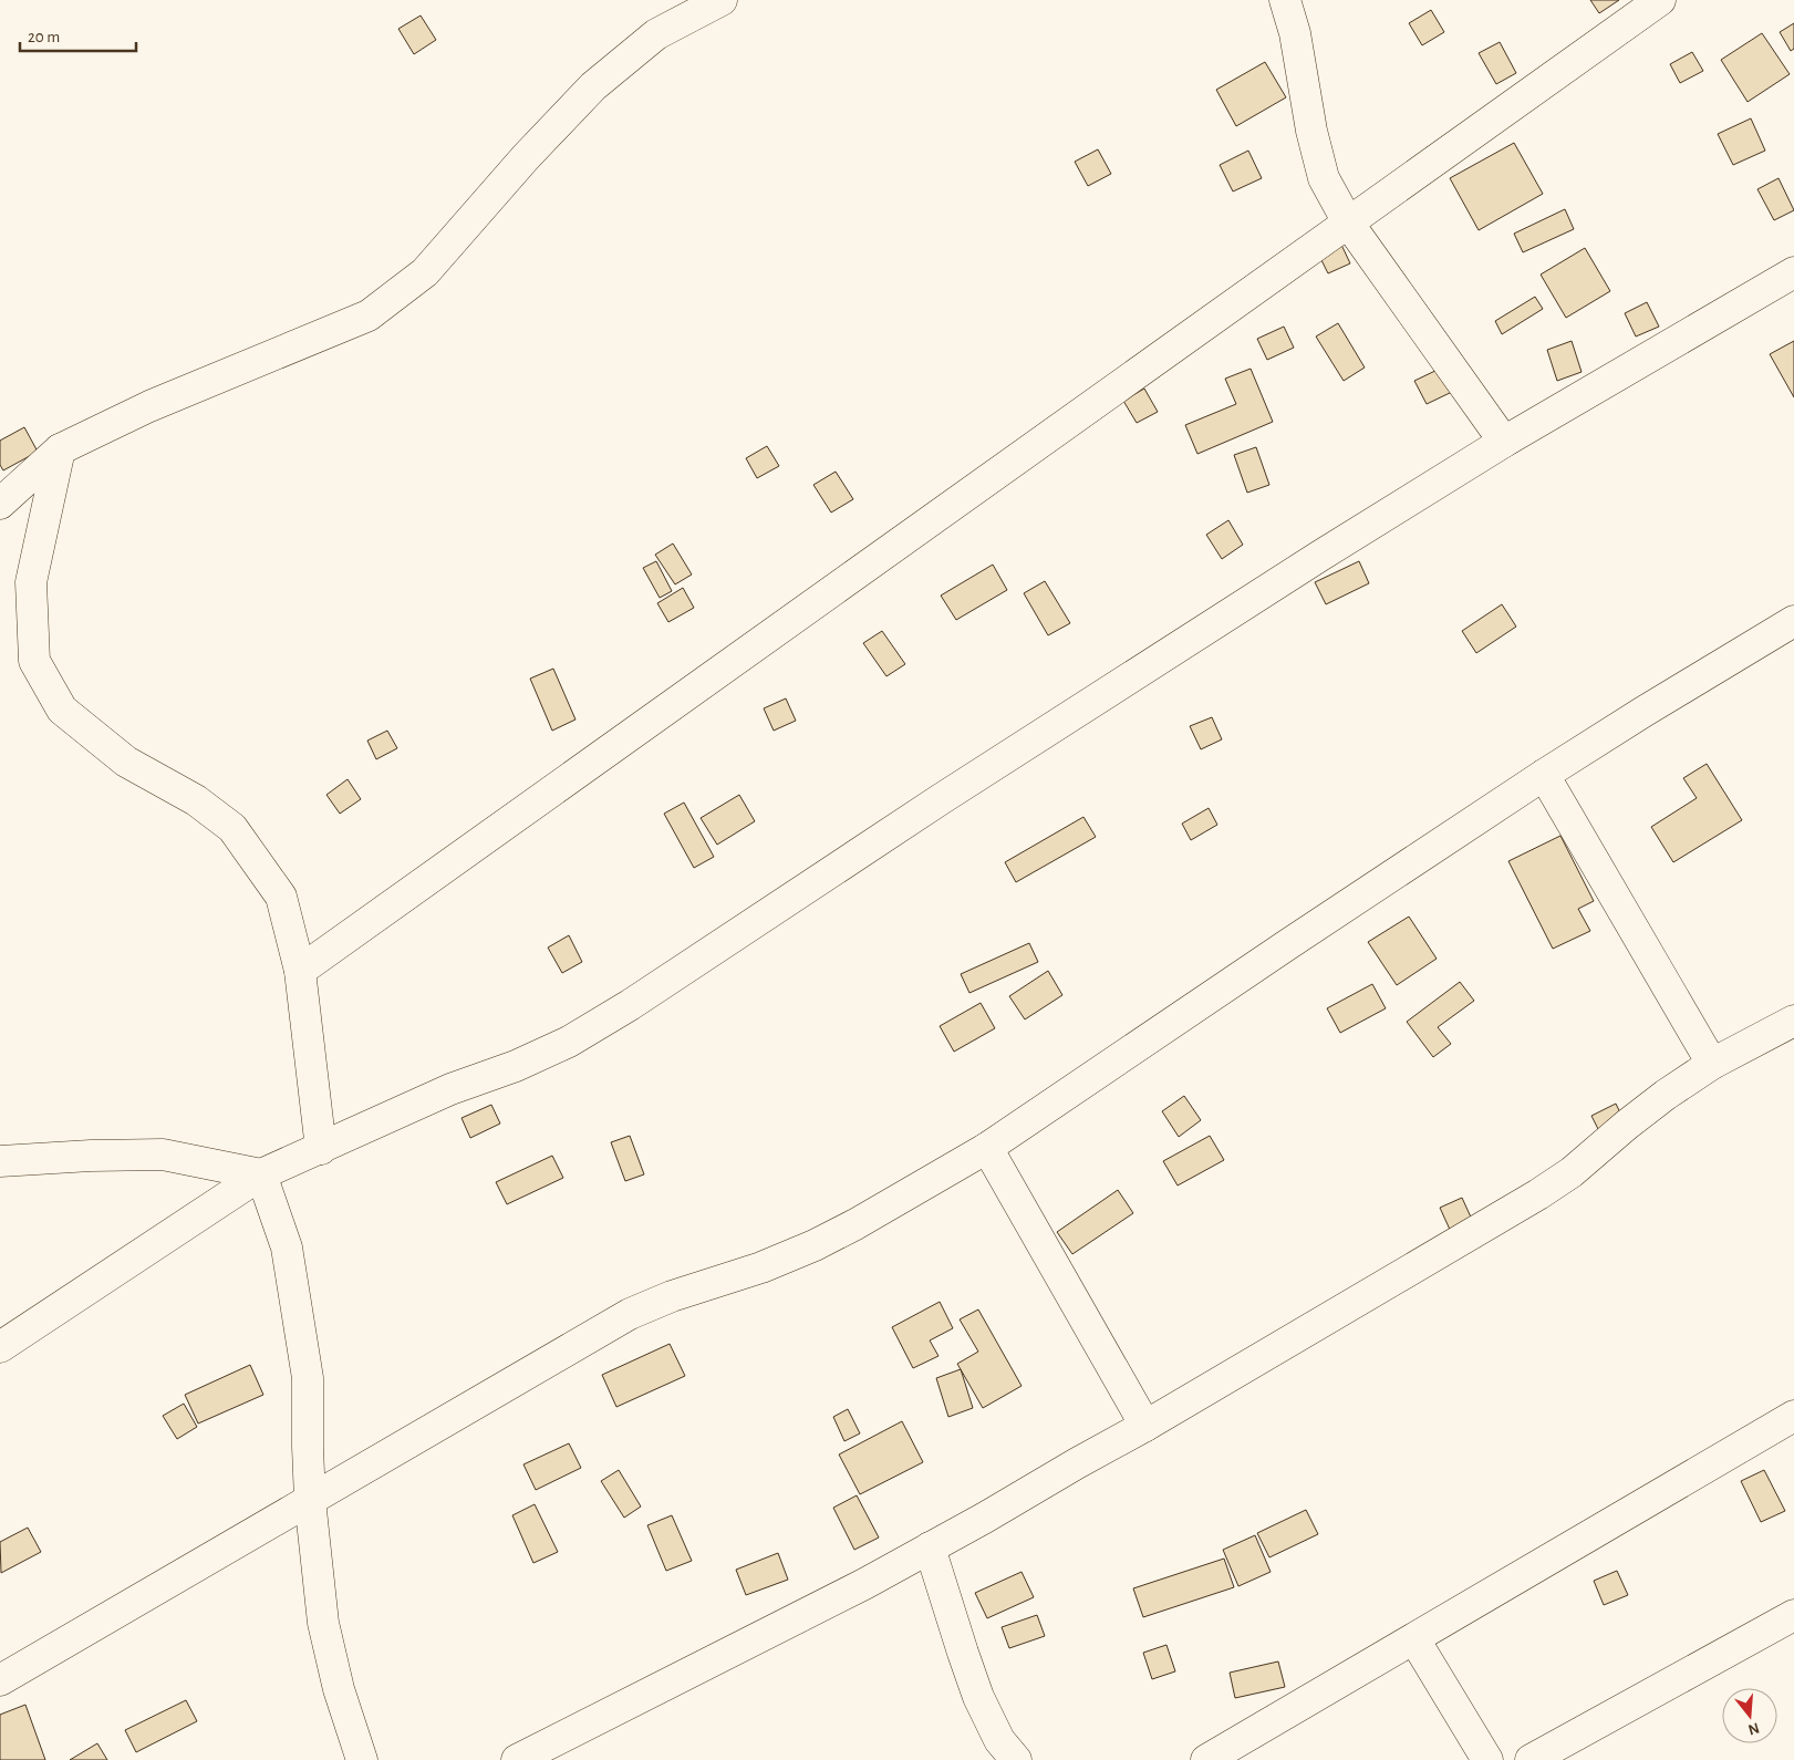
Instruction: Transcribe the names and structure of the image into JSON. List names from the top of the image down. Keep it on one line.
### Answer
{"scale_bar":"20 m","north":"bottom"}
